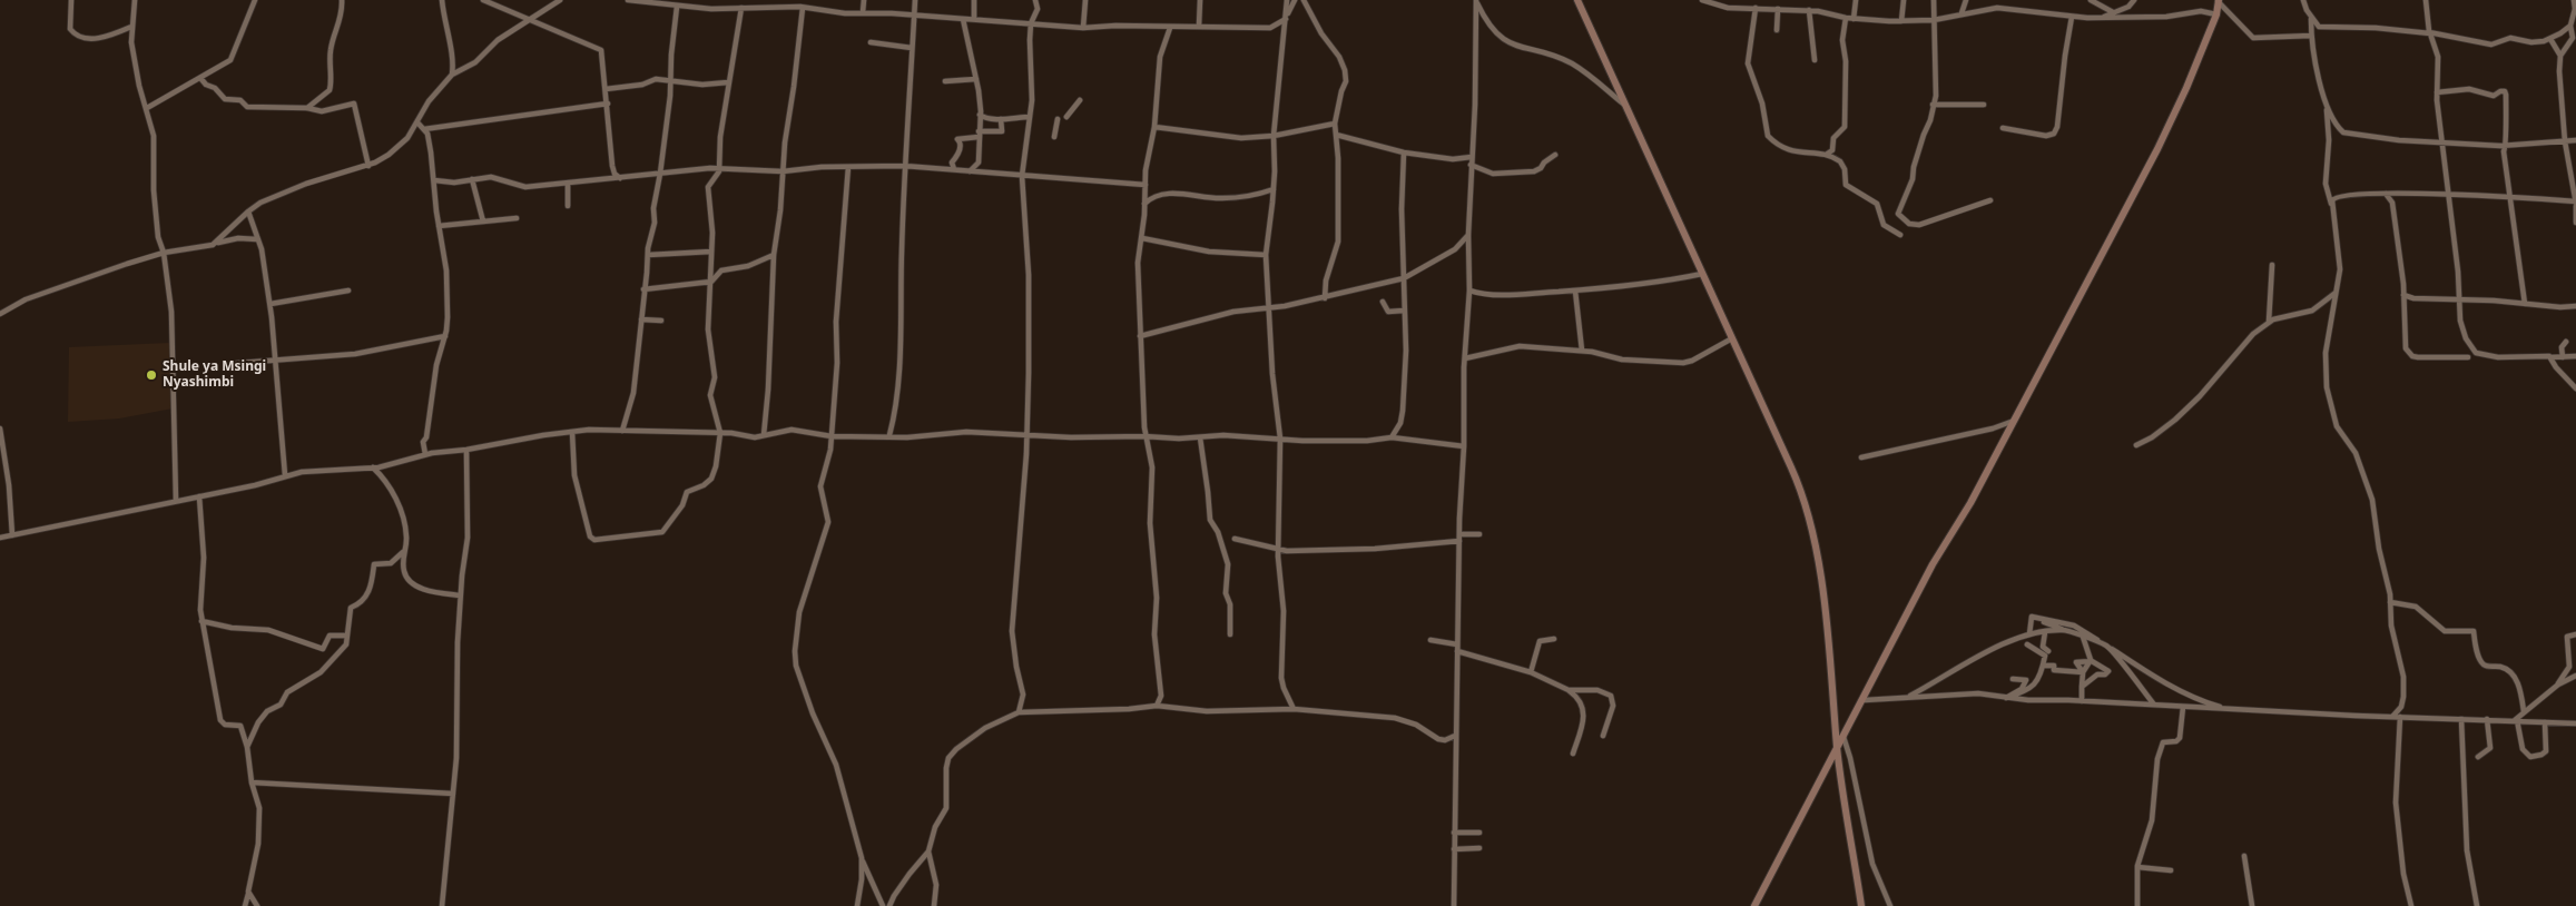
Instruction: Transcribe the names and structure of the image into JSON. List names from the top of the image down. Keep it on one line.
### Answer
{"places":["Shule ya Msingi Nyashimbi"]}
